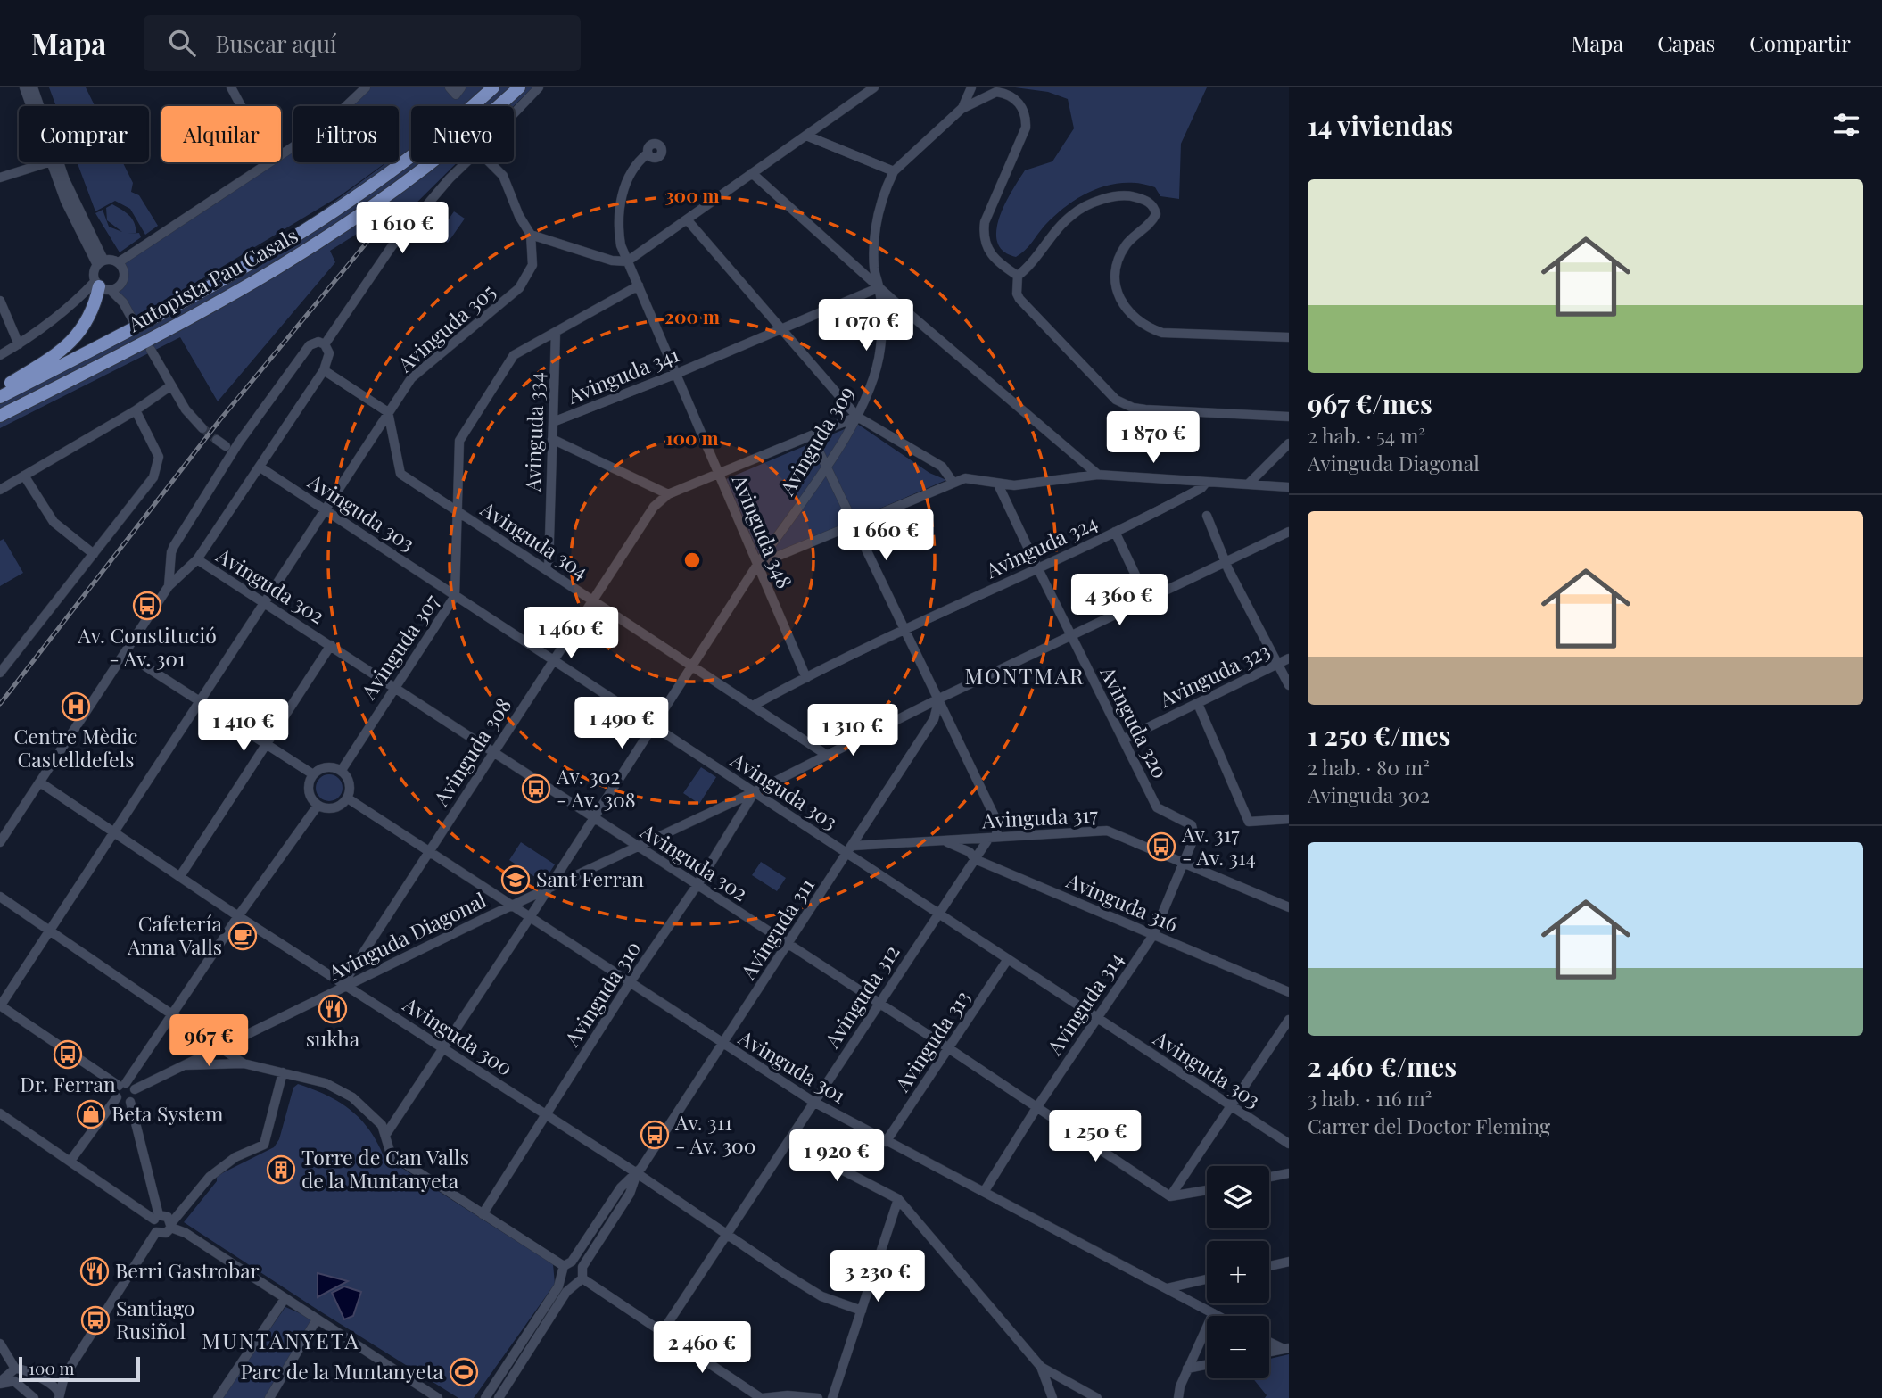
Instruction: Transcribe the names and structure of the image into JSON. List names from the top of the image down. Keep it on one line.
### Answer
{"streets":{"highway":["Autopista Pau Casals"],"street":["Avinguda 305","Avinguda 341","Avinguda 334","Avinguda 309","Avinguda 303","Avinguda 348","Avinguda 304","Avinguda 324","Avinguda 302","Avinguda 307","Avinguda 323","Avinguda 320","Avinguda 308","Avinguda 317","Avinguda 316","Avinguda 311","Avinguda Diagonal","Avinguda 310","Avinguda 312","Avinguda 314","Avinguda 300","Avinguda 313","Avinguda 301"]},"crossings":[["Avinguda 305","Avinguda 303"],["Avinguda 305","Avinguda 304"],["Avinguda 305","Avinguda 302"],["Avinguda 305","Avinguda 300"],["Avinguda 341","Avinguda 334"],["Avinguda 341","Avinguda 309"],["Avinguda 341","Avinguda 348"],["Avinguda 334","Avinguda 304"],["Avinguda 334","Avinguda 307"],["Avinguda 309","Avinguda 303"],["Avinguda 309","Avinguda 348"],["Avinguda 309","Avinguda 304"],["Avinguda 309","Avinguda 302"],["Avinguda 309","Avinguda 308"],["Avinguda 309","Avinguda Diagonal"],["Avinguda 309","Avinguda 300"],["Avinguda 309","Avinguda 301"],["Avinguda 303","Avinguda 307"],["Avinguda 303","Avinguda 308"],["Avinguda 303","Avinguda 317"],["Avinguda 303","Avinguda 311"],["Avinguda 303","Avinguda Diagonal"],["Avinguda 303","Avinguda 310"],["Avinguda 303","Avinguda 312"],["Avinguda 303","Avinguda 314"],["Avinguda 303","Avinguda 313"],["Avinguda 348","Avinguda 324"],["Avinguda 348","Avinguda 307"],["Avinguda 348","Avinguda 308"],["Avinguda 304","Avinguda 324"],["Avinguda 304","Avinguda 307"],["Avinguda 304","Avinguda 308"],["Avinguda 304","Avinguda Diagonal"],["Avinguda 324","Avinguda 320"],["Avinguda 302","Avinguda 307"],["Avinguda 302","Avinguda 308"],["Avinguda 302","Avinguda 311"],["Avinguda 302","Avinguda Diagonal"],["Avinguda 302","Avinguda 310"],["Avinguda 302","Avinguda 312"],["Avinguda 302","Avinguda 314"],["Avinguda 302","Avinguda 313"],["Avinguda 307","Avinguda 301"],["Avinguda 323","Avinguda 320"],["Avinguda 320","Avinguda Diagonal"],["Avinguda 320","Avinguda 314"],["Avinguda 308","Avinguda Diagonal"],["Avinguda 308","Avinguda 300"],["Avinguda 308","Avinguda 301"],["Avinguda 317","Avinguda 316"],["Avinguda 317","Avinguda 311"],["Avinguda 317","Avinguda 312"],["Avinguda 317","Avinguda 314"],["Avinguda 316","Avinguda 312"],["Avinguda 316","Avinguda 314"],["Avinguda 311","Avinguda Diagonal"],["Avinguda 311","Avinguda 300"],["Avinguda 311","Avinguda 301"],["Avinguda Diagonal","Avinguda 310"],["Avinguda Diagonal","Avinguda 300"],["Avinguda Diagonal","Avinguda 301"],["Avinguda 310","Avinguda 300"],["Avinguda 310","Avinguda 301"],["Avinguda 312","Avinguda 300"],["Avinguda 312","Avinguda 301"],["Avinguda 314","Avinguda 301"],["Avinguda 313","Avinguda 301"]],"districts":["MONTMAR","MUNTANYETA"],"places":{"bus stop":["Av. Constitució - Av. 301","Av. 302 - Av. 308","Av. 317 - Av. 314","Dr. Ferran","Av. 311 - Av. 300","Santiago Rusiñol"],"hospital":["Centre Mèdic Castelldefels"],"school or university":["Sant Ferran"],"cafe":["Cafetería Anna Valls"],"restaurant":["sukha","Berri Gastrobar"],"shop":["Beta System"],"building":["Torre de Can Valls de la Muntanyeta"],"sports":["Parc de la Muntanyeta"]},"scale_bar":"100 m","page":{"header":"Mapa","search":"Buscar aquí","nav":["Mapa","Capas","Compartir"],"heading":"14 viviendas","chip":["Comprar","Alquilar","Filtros","Nuevo"],"list":[{"name":"967 €/mes","note":"2 hab. · 54 m² · Avinguda Diagonal"},{"name":"1 250 €/mes","note":"2 hab. · 80 m² · Avinguda 302"},{"name":"2 460 €/mes","note":"3 hab. · 116 m² · Carrer del Doctor Fleming"}],"price":["1 610 €","1 070 €","1 870 €","1 660 €","4 360 €","1 460 €","1 490 €","1 410 €","1 310 €","967 €","1 250 €","1 920 €","3 230 €","2 460 €"],"map_buttons":["+","−"],"scale":"100 m"},"rings":["300 m","200 m","100 m"]}
